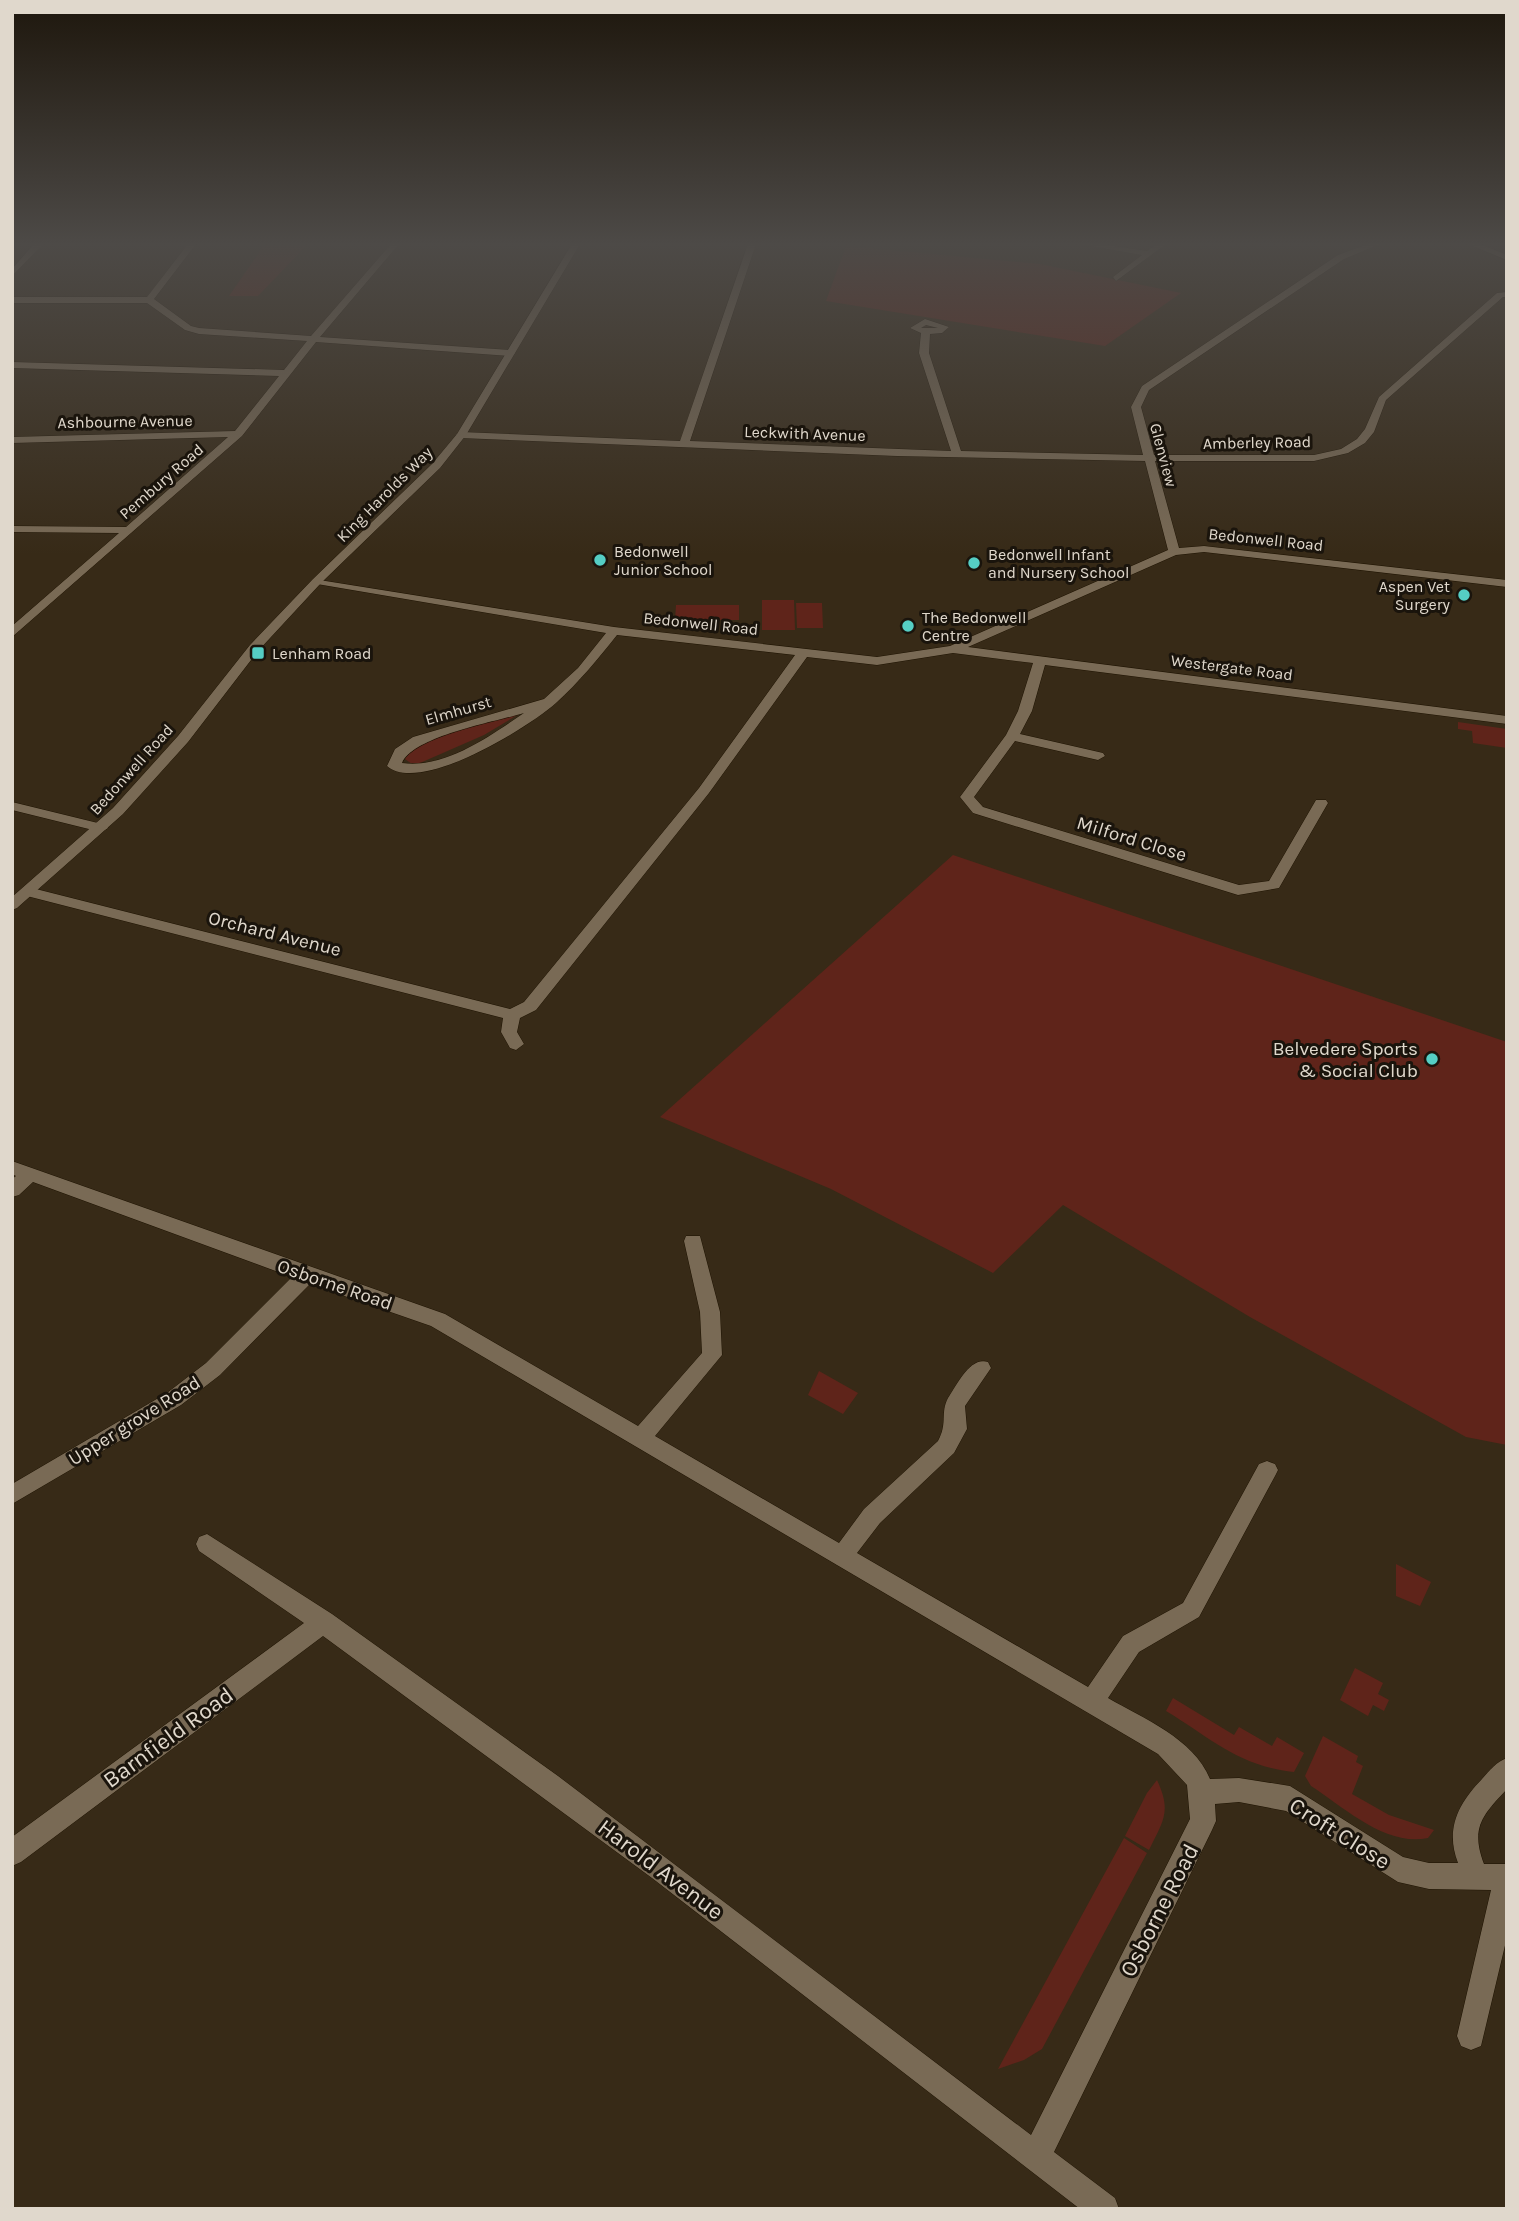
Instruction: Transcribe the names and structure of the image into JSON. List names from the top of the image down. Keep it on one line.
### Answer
{"streets":{"street":["Ashbourne Avenue","Leckwith Avenue","Amberley Road","Glenview","Pembury Road","King Harolds Way","Bedonwell Road","Westergate Road","Elmhurst","Milford Close","Orchard Avenue","Osborne Road","Upper grove Road","Barnfield Road","Croft Close","Harold Avenue"]},"crossings":[["Ashbourne Avenue","Pembury Road"],["Leckwith Avenue","Amberley Road"],["Leckwith Avenue","Glenview"],["Leckwith Avenue","King Harolds Way"],["Amberley Road","Glenview"],["Glenview","Bedonwell Road"],["King Harolds Way","Bedonwell Road"],["Bedonwell Road","Westergate Road"],["Bedonwell Road","Elmhurst"],["Bedonwell Road","Orchard Avenue"],["Westergate Road","Milford Close"],["Osborne Road","Upper grove Road"],["Osborne Road","Croft Close"],["Osborne Road","Harold Avenue"],["Barnfield Road","Harold Avenue"]],"places":{"other":["Bedonwell Junior School","Bedonwell Infant and Nursery School","Aspen Vet Surgery","The Bedonwell Centre","Belvedere Sports & Social Club"],"transit":["Lenham Road"]}}
